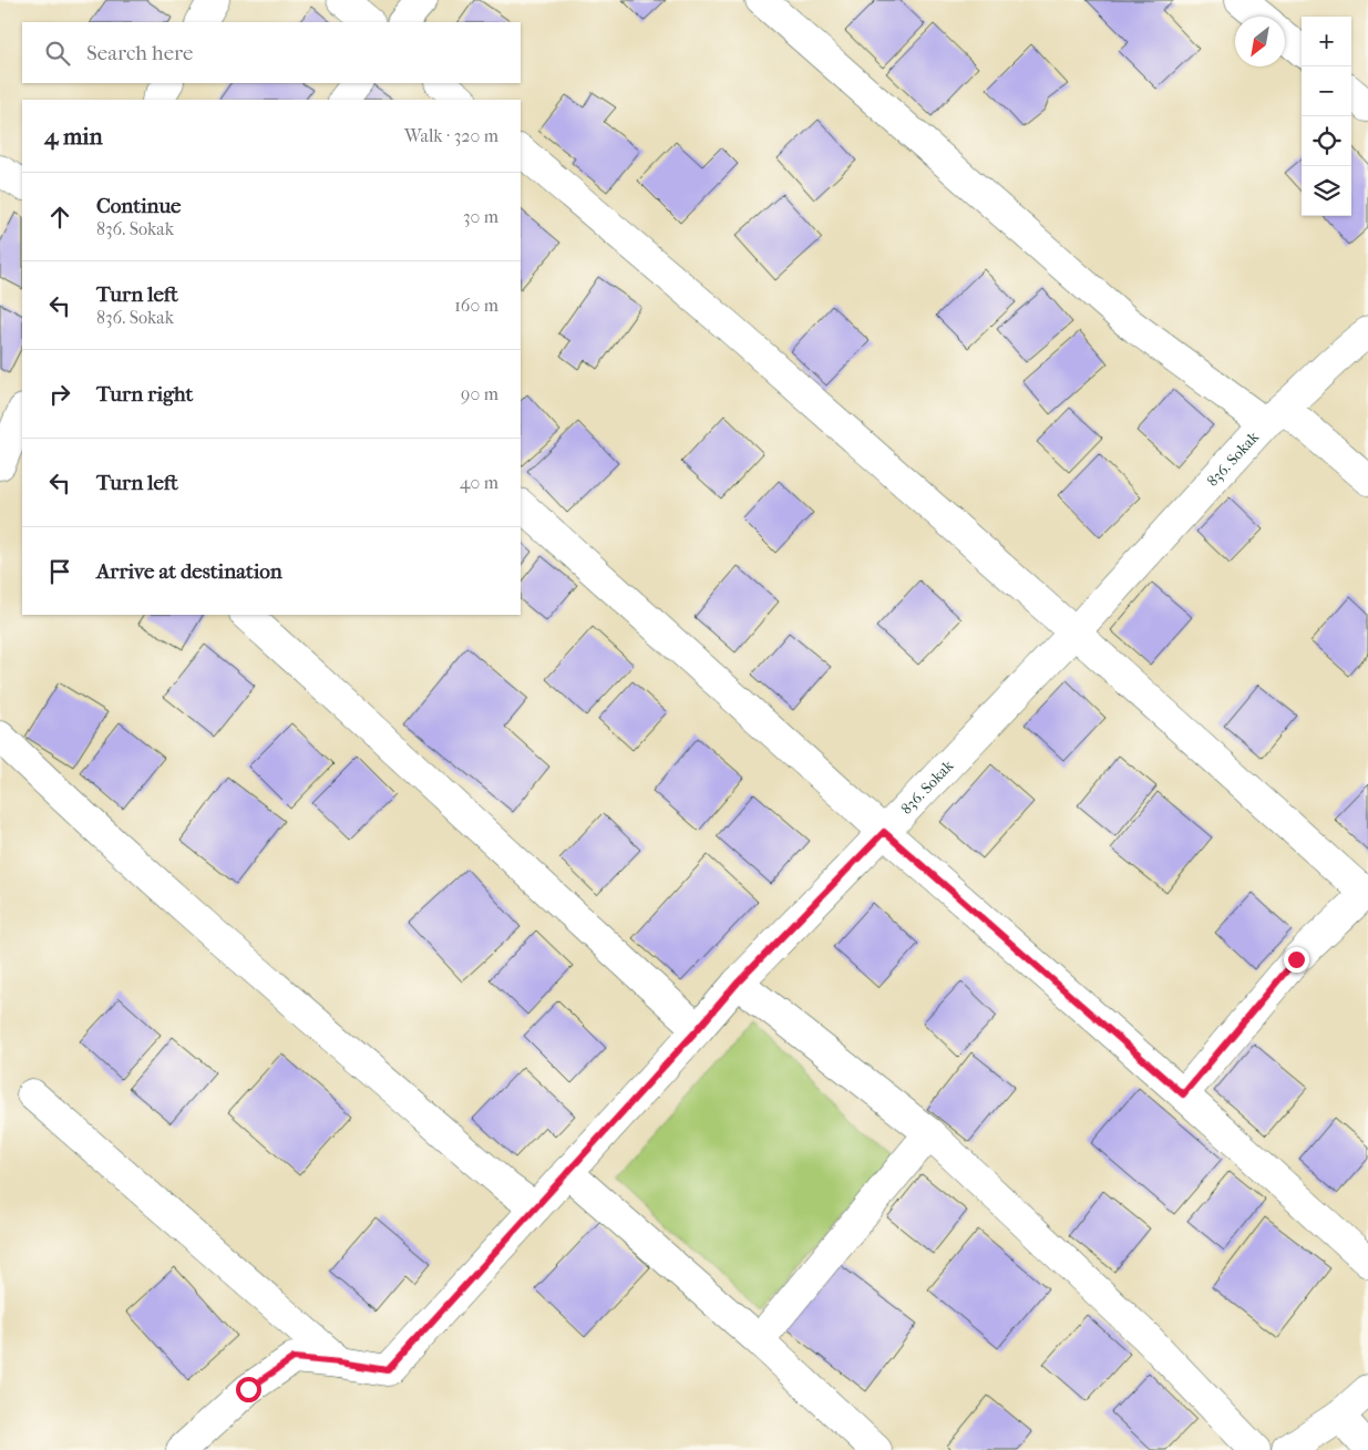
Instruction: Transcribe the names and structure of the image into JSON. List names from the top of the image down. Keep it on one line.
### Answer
{"streets":{"street":["836. Sokak"]},"north":"bottom left","page":{"map_buttons":["+","−"],"search":"Search here","heading":["4 min","Walk · 320 m"],"list":[["Continue","836. Sokak","30 m"],["Turn left","836. Sokak","160 m"],["Turn right","90 m"],["Turn left","40 m"],"Arrive at destination"]}}
